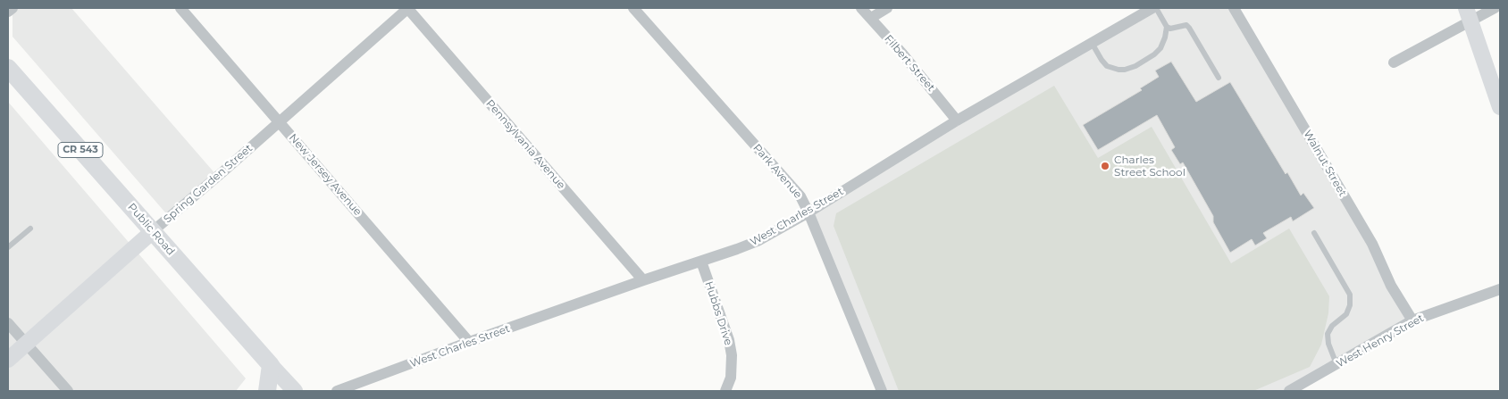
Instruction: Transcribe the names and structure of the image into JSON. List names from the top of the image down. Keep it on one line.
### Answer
{"streets":{"main road":["CR 543","Public Road"],"street":["Filbert Street","Pennsylvania Avenue","Walnut Street","Park Avenue","New Jersey Avenue","Spring Garden Street","West Charles Street","Hubbs Drive","West Henry Street"]},"crossings":[["Filbert Street","West Charles Street"],["Pennsylvania Avenue","Spring Garden Street"],["Pennsylvania Avenue","West Charles Street"],["Walnut Street","West Henry Street"],["Park Avenue","West Charles Street"],["New Jersey Avenue","Spring Garden Street"],["New Jersey Avenue","West Charles Street"],["Spring Garden Street","Public Road"],["West Charles Street","Hubbs Drive"]],"places":["Charles Street School"]}
